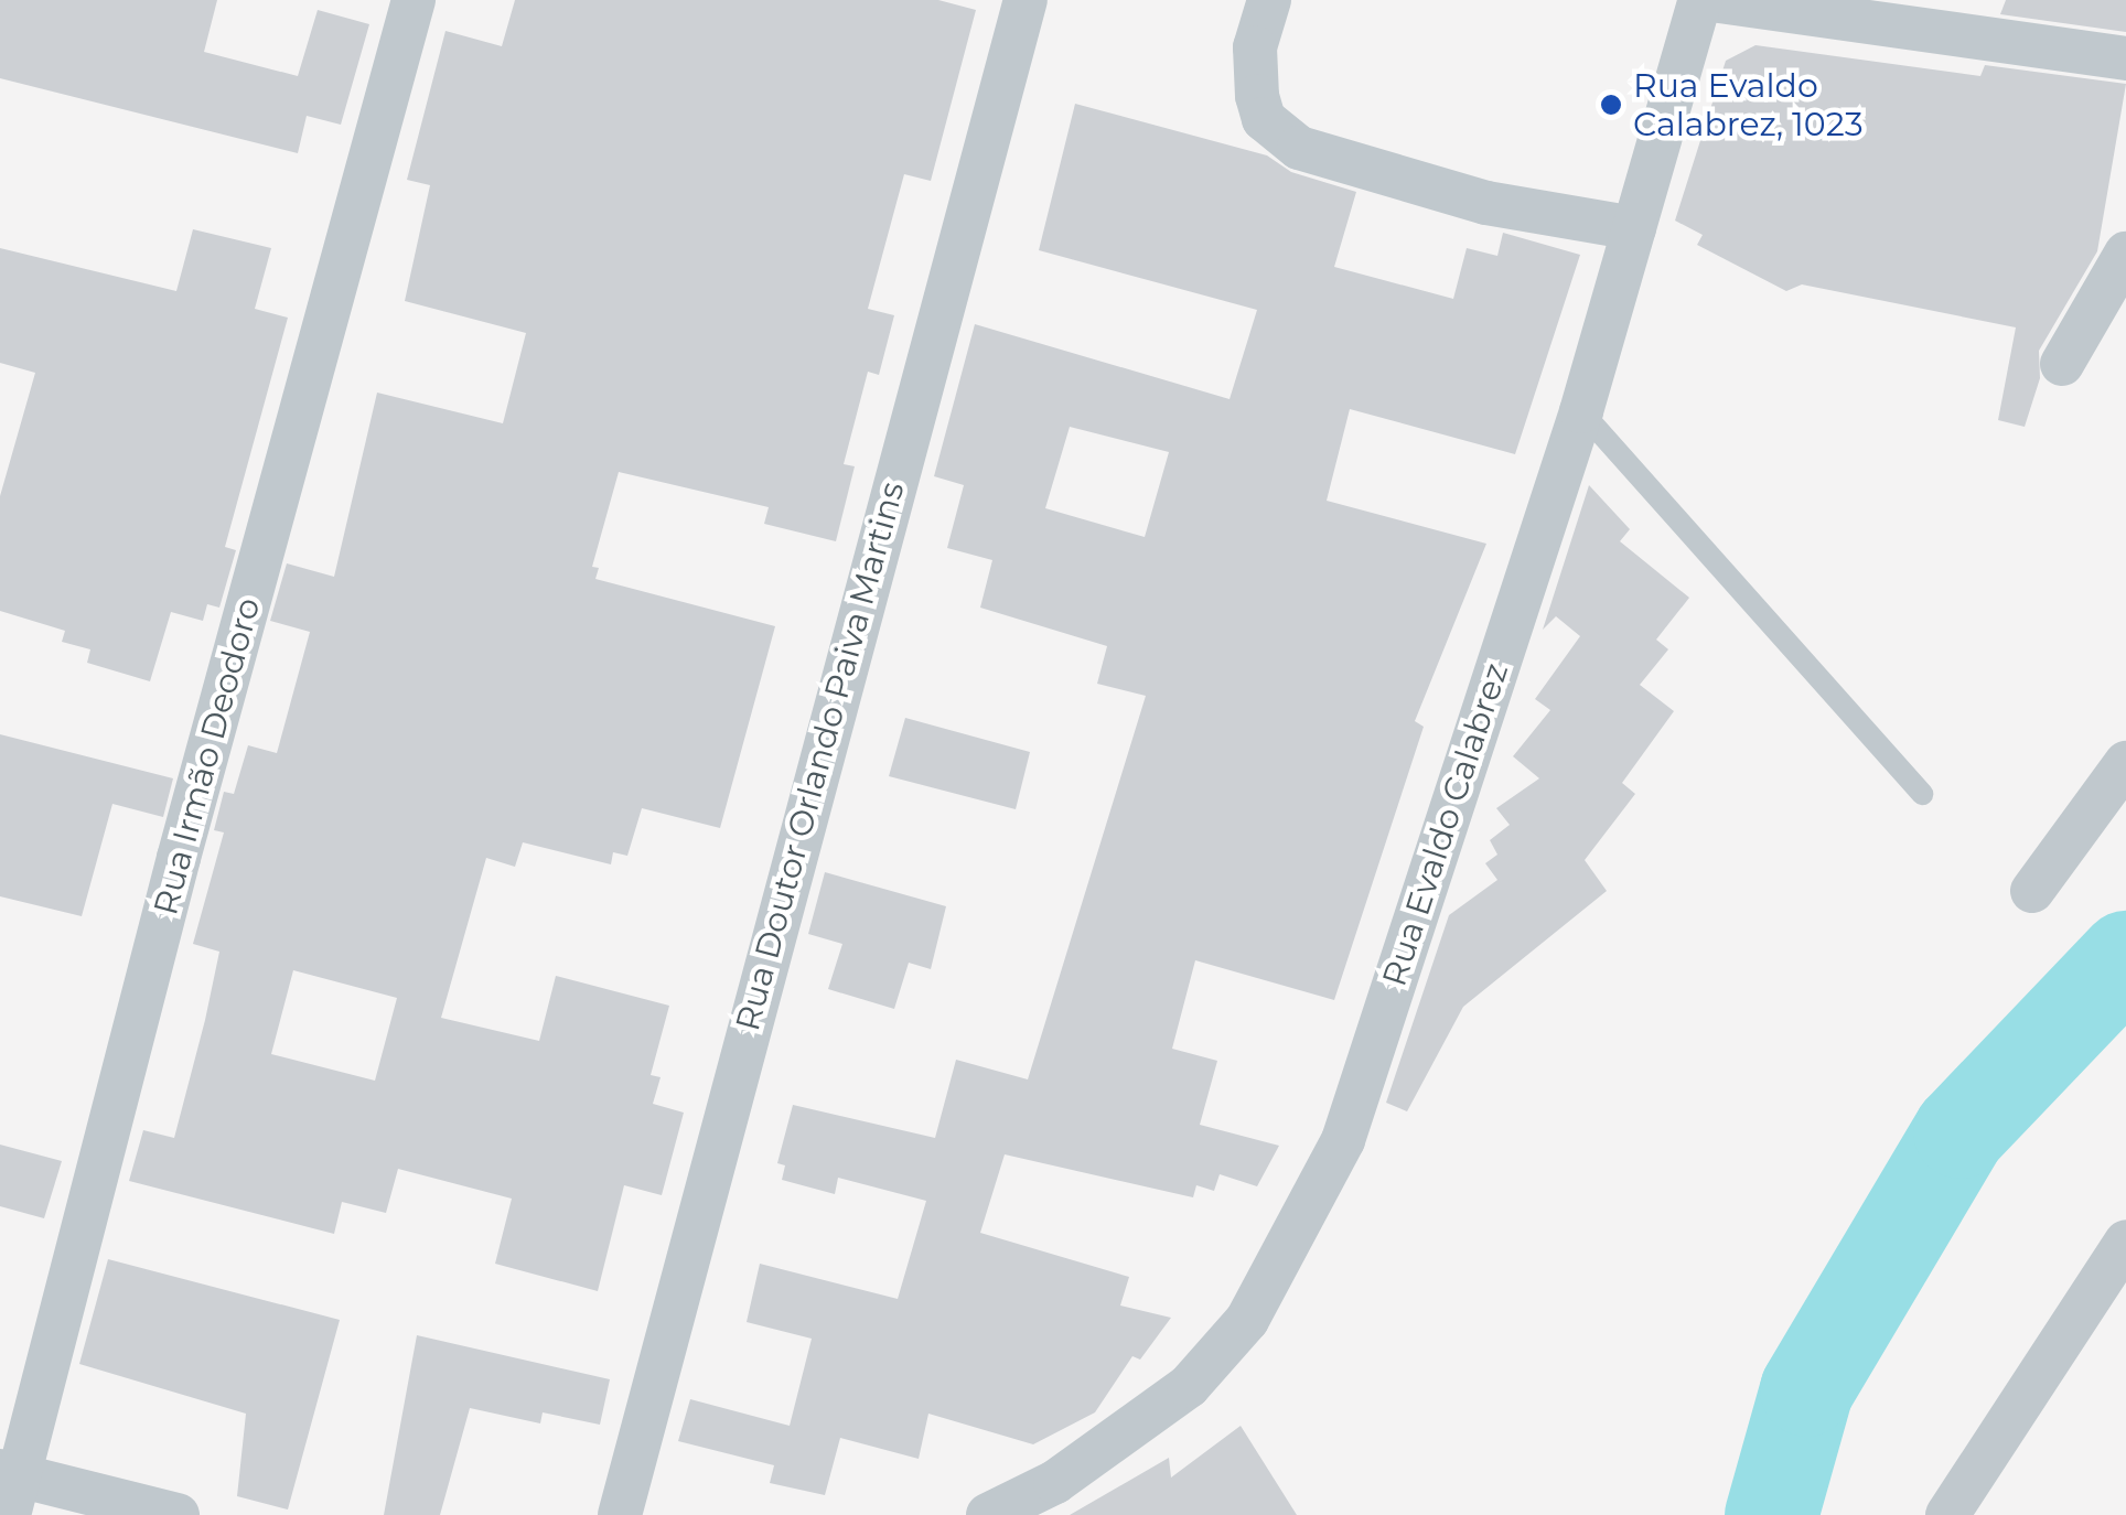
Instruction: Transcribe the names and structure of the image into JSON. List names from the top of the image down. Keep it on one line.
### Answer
{"streets":{"street":["Rua Irmão Deodoro","Rua Doutor Orlando Paiva Martins","Rua Evaldo Calabrez"]},"places":["Rua Evaldo Calabrez, 1023"]}
